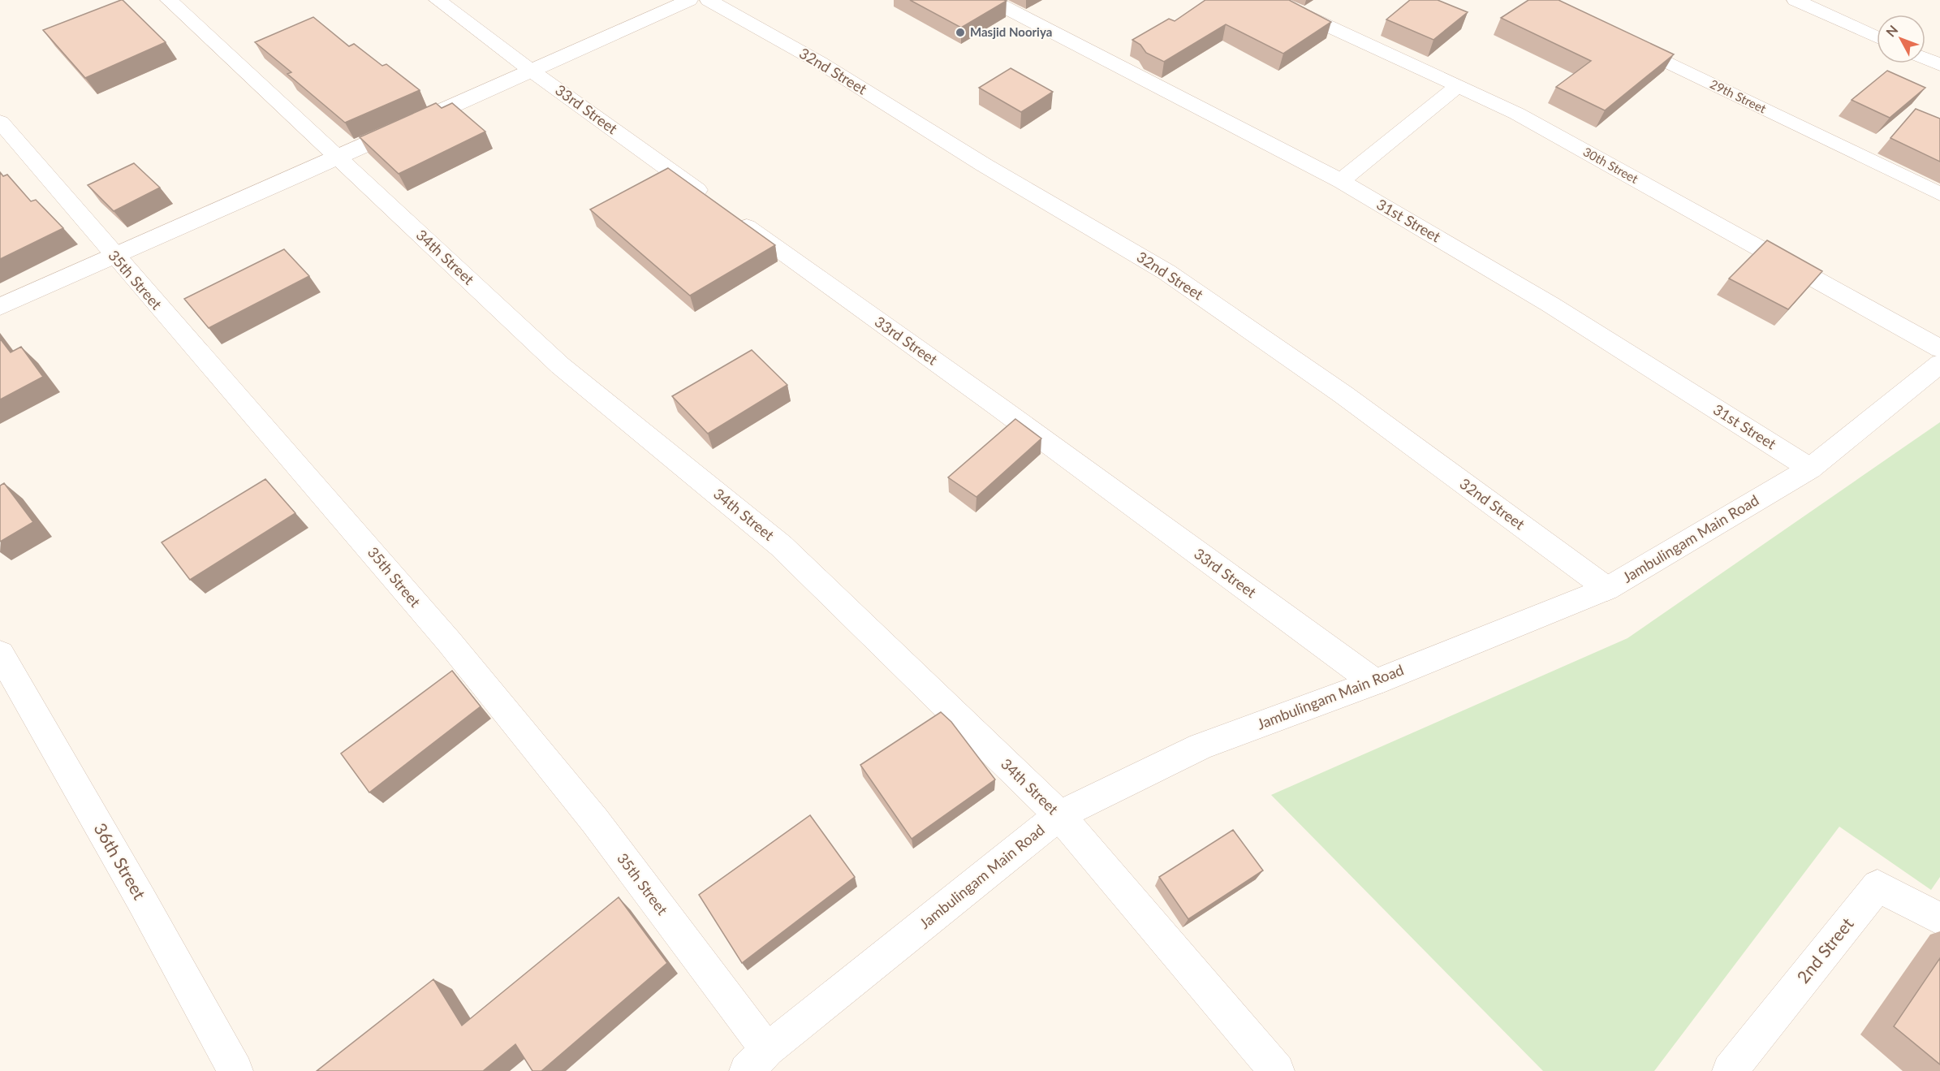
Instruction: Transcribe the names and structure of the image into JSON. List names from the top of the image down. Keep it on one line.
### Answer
{"streets":{"street":["32nd Street","29th Street","33rd Street","30th Street","31st Street","34th Street","35th Street","Jambulingam Main Road","36th Street","2nd Street"]},"crossings":[["32nd Street","Jambulingam Main Road"],["33rd Street","Jambulingam Main Road"],["31st Street","Jambulingam Main Road"],["34th Street","Jambulingam Main Road"],["35th Street","Jambulingam Main Road"]],"places":["Masjid Nooriya"],"north":"top left"}
